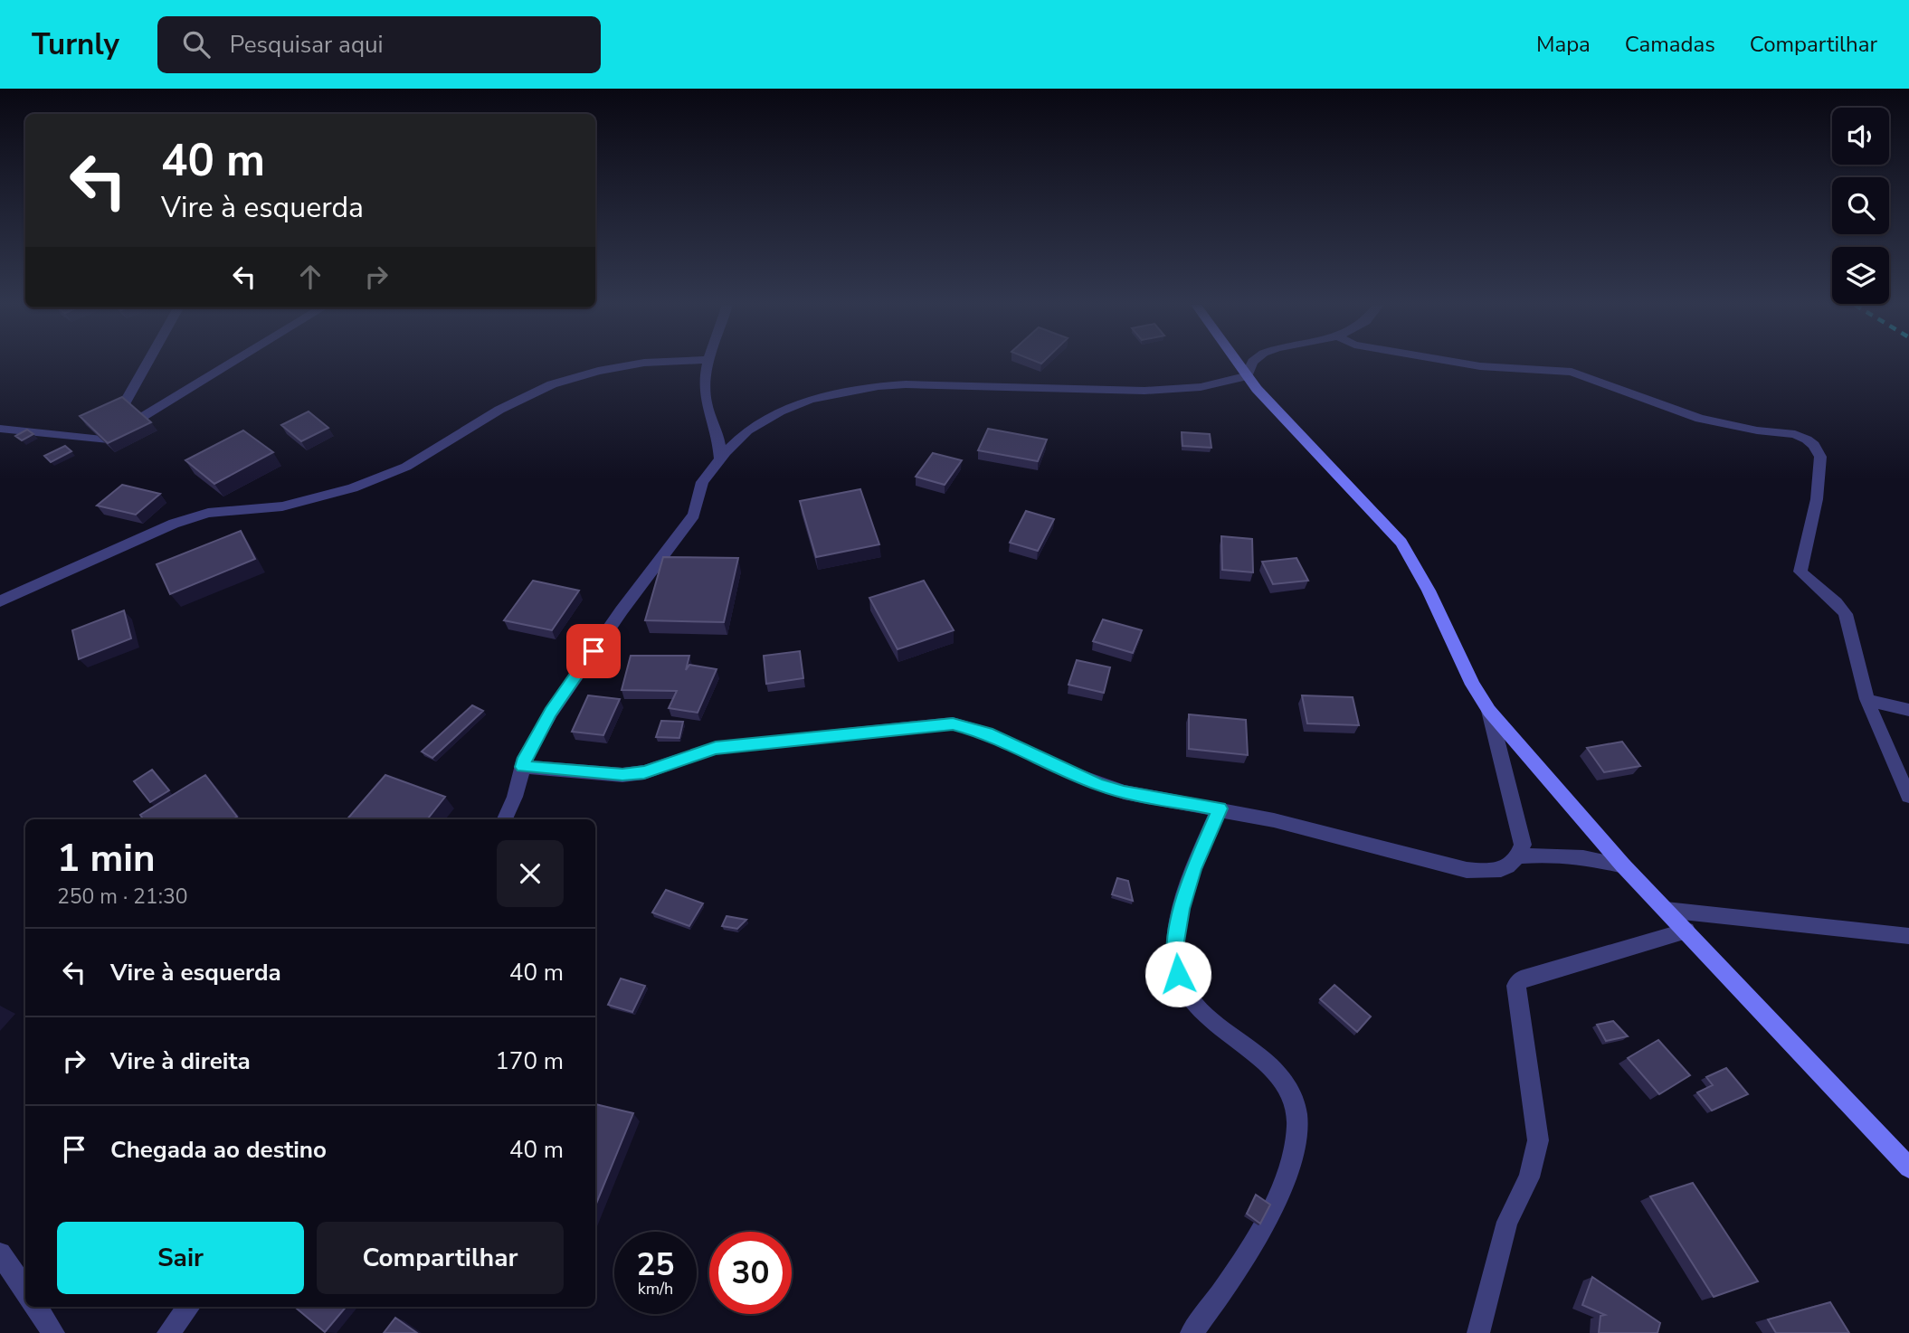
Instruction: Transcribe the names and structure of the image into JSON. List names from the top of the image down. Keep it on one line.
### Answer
{"page":{"header":"Turnly","search":"Pesquisar aqui","nav":["Mapa","Camadas","Compartilhar"],"turn":["40 m","Vire à esquerda"],"heading":["1 min","250 m · 21:30"],"list":[{"name":"Vire à esquerda","value":"40 m"},{"name":"Vire à direita","value":"170 m"},{"name":"Chegada ao destino","value":"40 m"}],"buttons":["Sair","Compartilhar"],"speed":"25 km/h","limit":"30"}}
